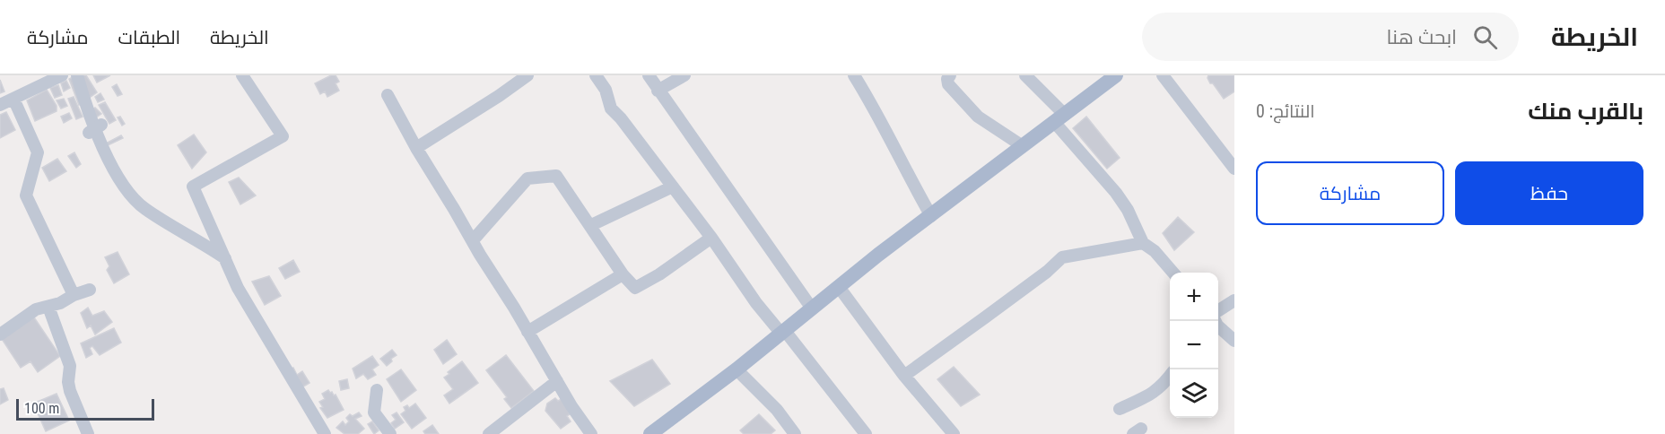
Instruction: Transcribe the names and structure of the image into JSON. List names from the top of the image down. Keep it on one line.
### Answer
{"scale_bar":"100 m","page":{"header":"الخريطة","search":"ابحث هنا","nav":["الخريطة","الطبقات","مشاركة"],"heading":["بالقرب منك","النتائج: 0"],"buttons":["حفظ","مشاركة"],"map_buttons":["+","−"],"scale":"100 m"}}
